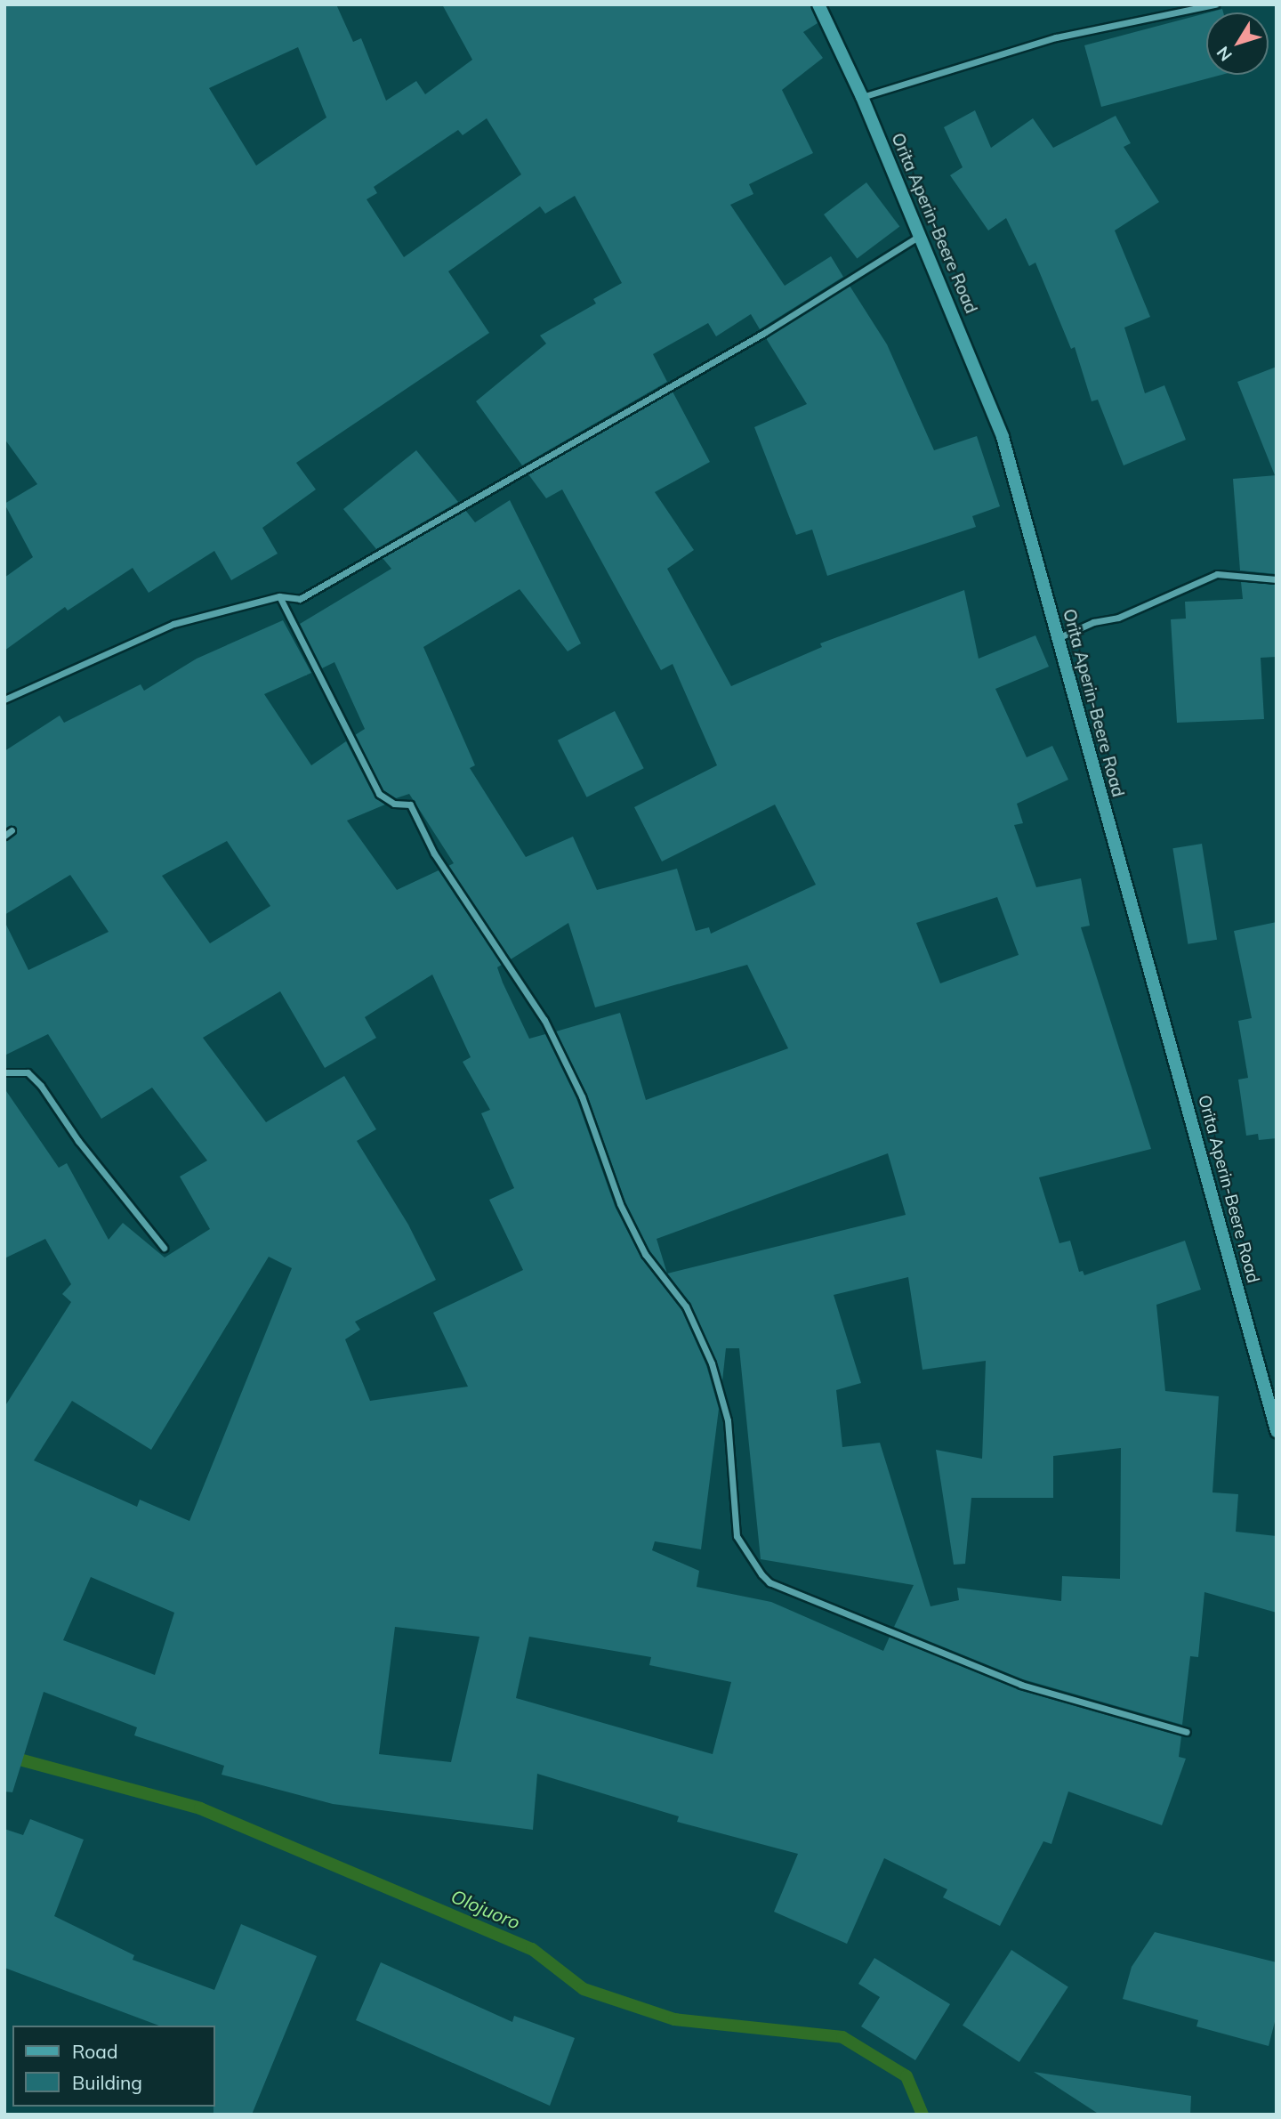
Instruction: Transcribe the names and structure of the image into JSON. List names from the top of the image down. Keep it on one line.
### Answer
{"streets":{"main road":["Orita Aperin-Beere Road"]},"water":["Olojuoro"],"legend":["Road","Building"],"north":"bottom left"}
